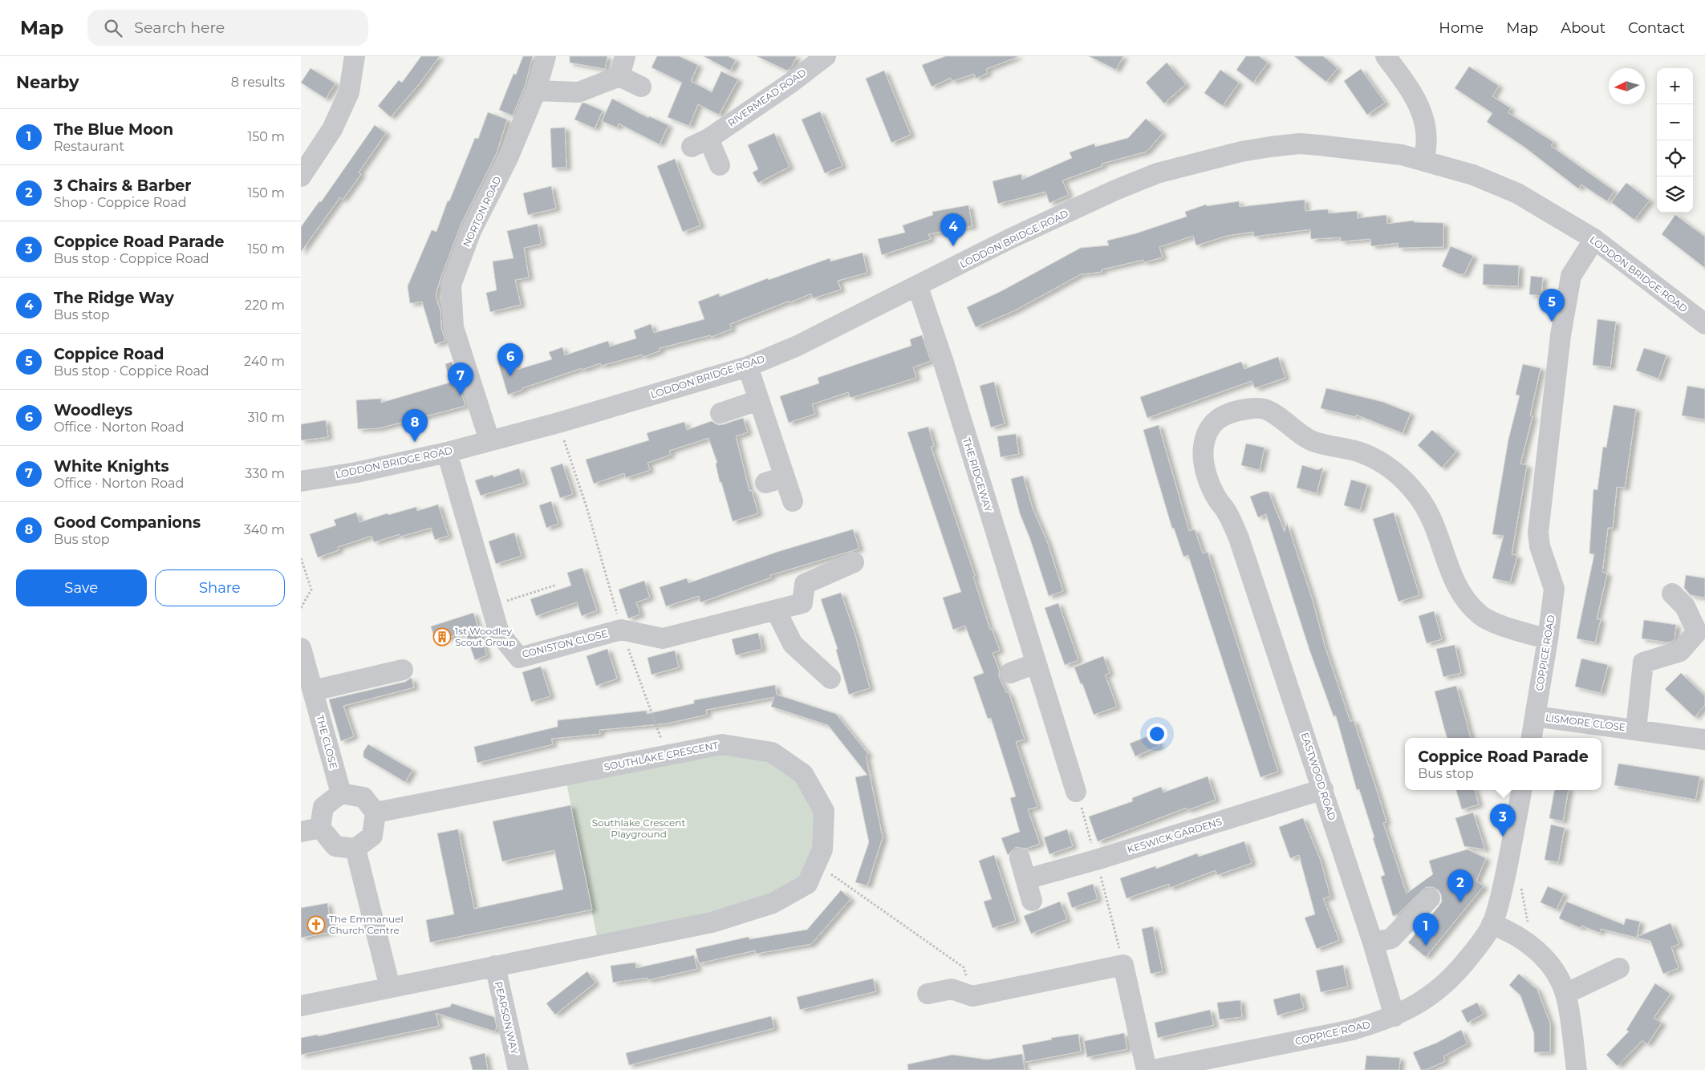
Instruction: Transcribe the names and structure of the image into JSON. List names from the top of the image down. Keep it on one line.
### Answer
{"streets":{"street":["RIVERMEAD ROAD","NORTON ROAD","LODDON BRIDGE ROAD","THE RIDGEWAY","CONISTON CLOSE","COPPICE ROAD","LISMORE CLOSE","THE CLOSE","SOUTHLAKE CRESCENT","EASTWOOD ROAD","KESWICK GARDENS","PEARSON WAY"]},"crossings":[["NORTON ROAD","LODDON BRIDGE ROAD"],["LODDON BRIDGE ROAD","THE RIDGEWAY"],["LODDON BRIDGE ROAD","CONISTON CLOSE"],["LODDON BRIDGE ROAD","COPPICE ROAD"],["COPPICE ROAD","LISMORE CLOSE"],["COPPICE ROAD","EASTWOOD ROAD"],["THE CLOSE","SOUTHLAKE CRESCENT"],["SOUTHLAKE CRESCENT","PEARSON WAY"],["EASTWOOD ROAD","KESWICK GARDENS"]],"parks":["Southlake Crescent Playground"],"places":{"building":["1st Woodley Scout Group"],"church":["The Emmanuel Church Centre"]},"north":"left","page":{"header":"Map","search":"Search here","nav":["Home","Map","About","Contact"],"heading":["Nearby","8 results"],"map_buttons":["+","−"],"list":[{"mark":"1","name":"The Blue Moon","note":"Restaurant","value":"150 m"},{"mark":"2","name":"3 Chairs & Barber","note":"Shop · Coppice Road","value":"150 m"},{"mark":"3","name":"Coppice Road Parade","note":"Bus stop · Coppice Road","value":"150 m"},{"mark":"4","name":"The Ridge Way","note":"Bus stop","value":"220 m"},{"mark":"5","name":"Coppice Road","note":"Bus stop · Coppice Road","value":"240 m"},{"mark":"6","name":"Woodleys","note":"Office · Norton Road","value":"310 m"},{"mark":"7","name":"White Knights","note":"Office · Norton Road","value":"330 m"},{"mark":"8","name":"Good Companions","note":"Bus stop","value":"340 m"}],"pins":["4","5","6","7","8","3","2","1"],"buttons":["Save","Share"],"popup":["Coppice Road Parade","Bus stop"]}}
